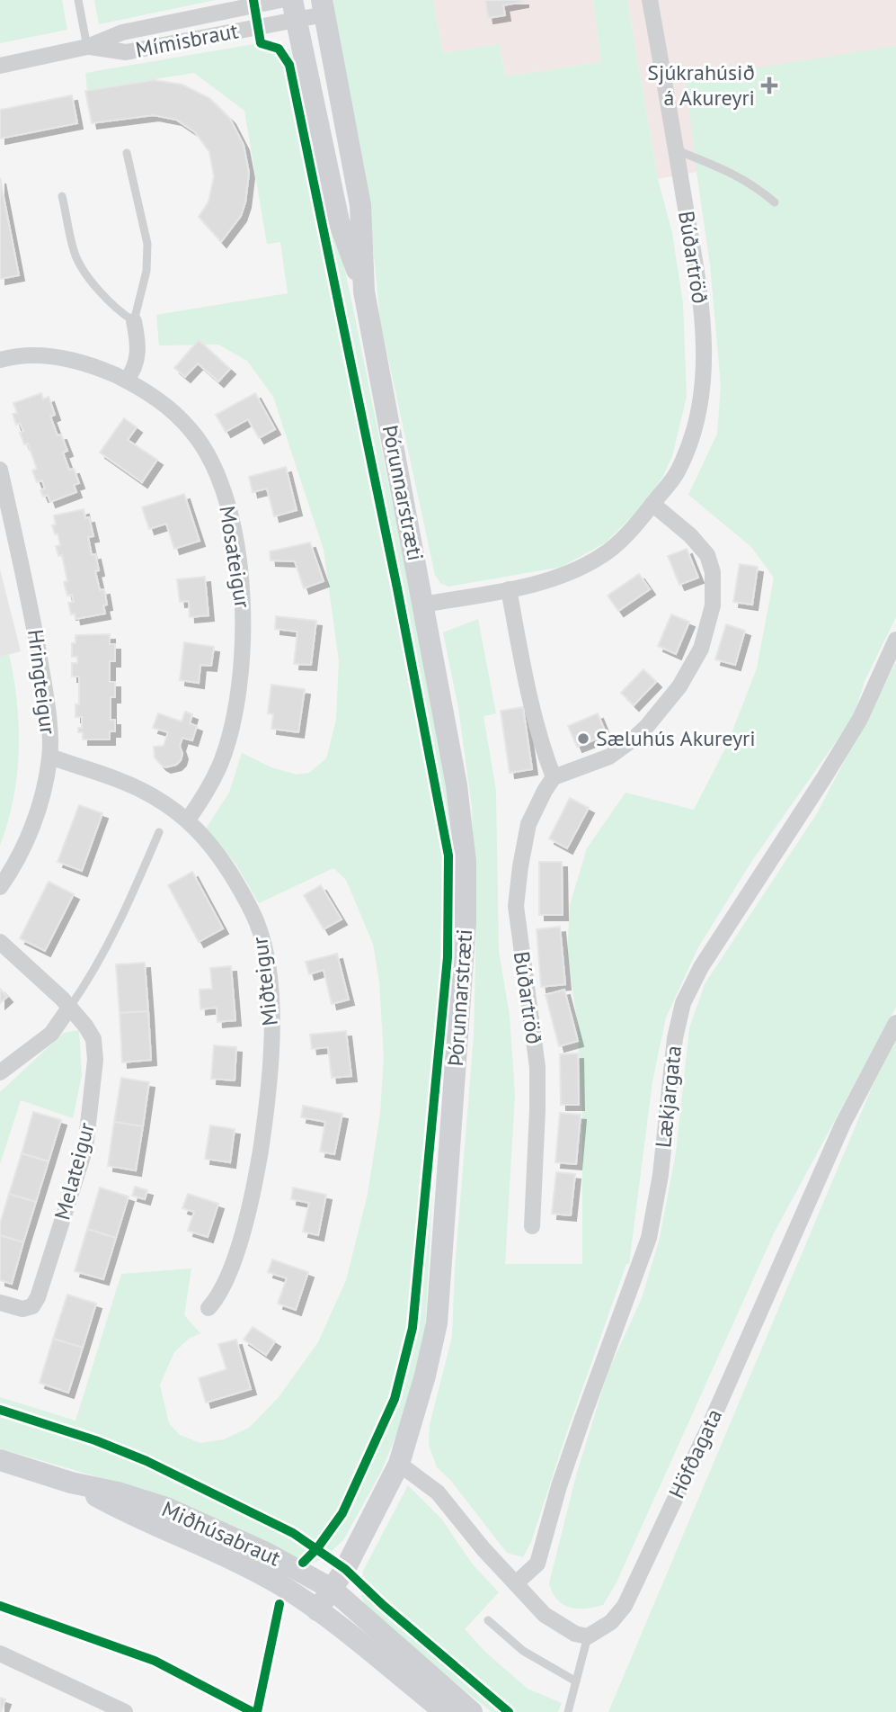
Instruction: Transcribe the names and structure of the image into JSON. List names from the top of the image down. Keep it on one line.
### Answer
{"streets":{"street":["Mímisbraut","Búðartröð","Þórunnarstræti","Mosateigur","Hringteigur","Miðteigur","Lækjargata","Melateigur","Höfðagata","Miðhúsabraut"]},"crossings":[["Mímisbraut","Þórunnarstræti"],["Búðartröð","Þórunnarstræti"],["Þórunnarstræti","Miðhúsabraut"],["Mosateigur","Miðteigur"],["Hringteigur","Miðteigur"]],"places":{"health":["Sjúkrahúsið á Akureyri"],"other":["Sæluhús Akureyri"]}}
